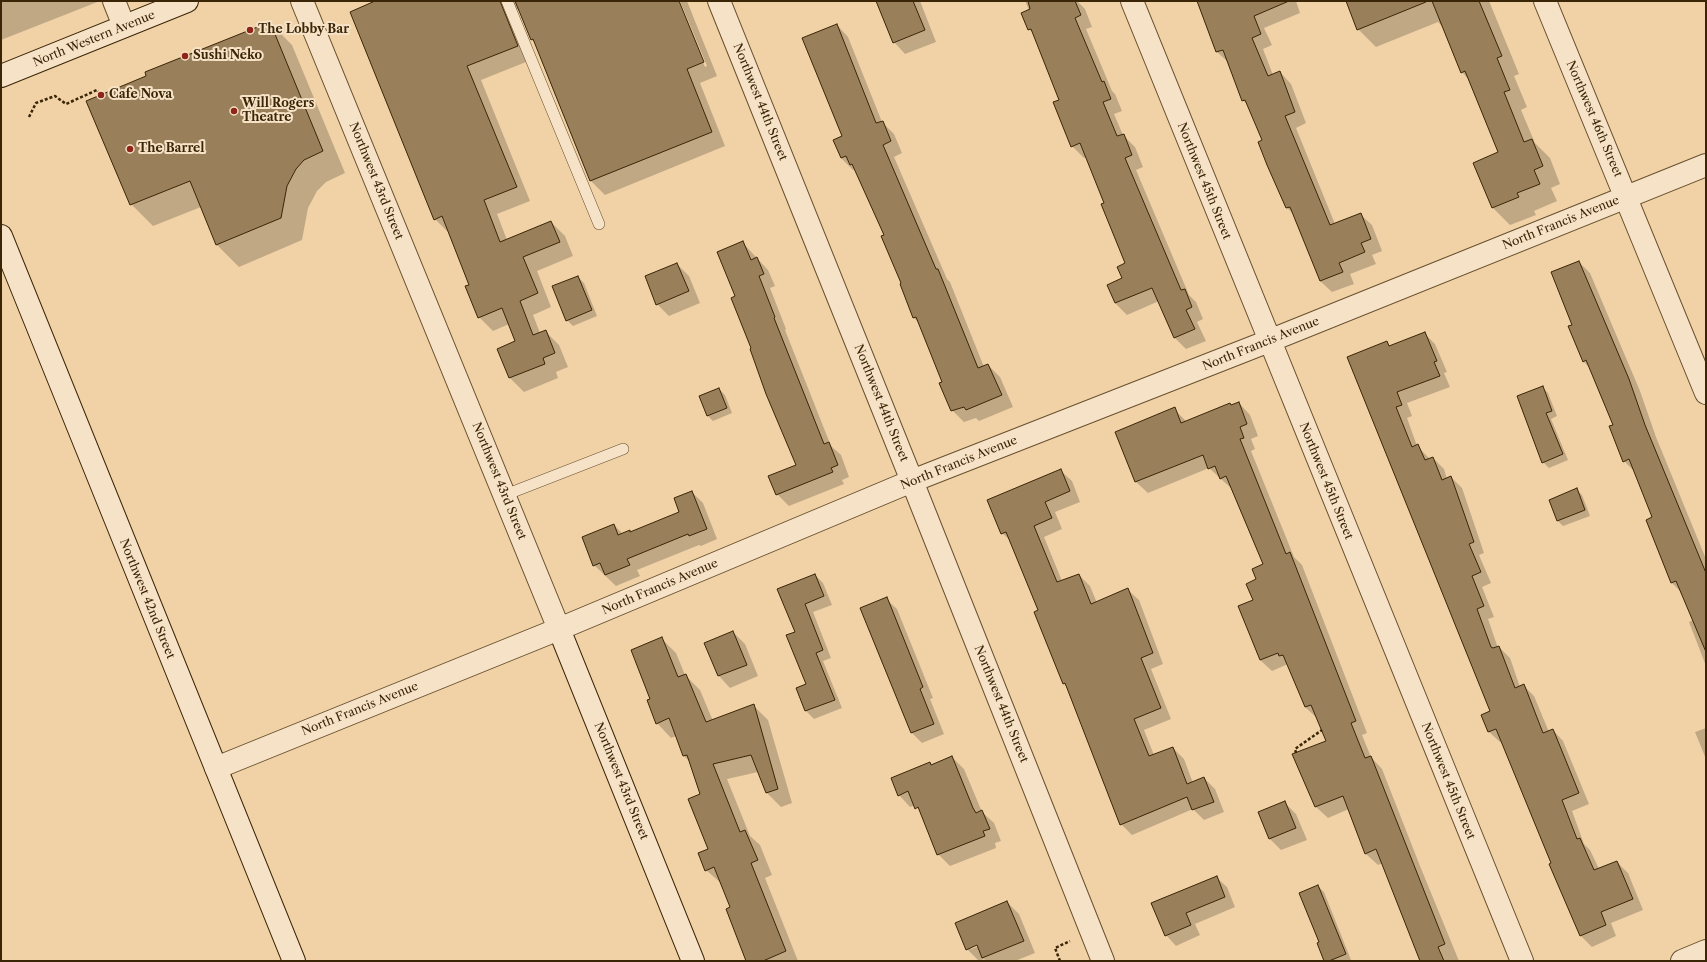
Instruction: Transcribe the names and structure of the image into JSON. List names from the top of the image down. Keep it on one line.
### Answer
{"streets":{"street":["North Western Avenue","Northwest 44th Street","Northwest 46th Street","Northwest 43rd Street","Northwest 45th Street","North Francis Avenue","Northwest 42nd Street"]},"crossings":[["Northwest 44th Street","North Francis Avenue"],["Northwest 46th Street","North Francis Avenue"],["Northwest 43rd Street","North Francis Avenue"],["Northwest 45th Street","North Francis Avenue"],["North Francis Avenue","Northwest 42nd Street"]],"places":["The Lobby Bar","Sushi Neko","Cafe Nova","Will Rogers Theatre","The Barrel"]}
